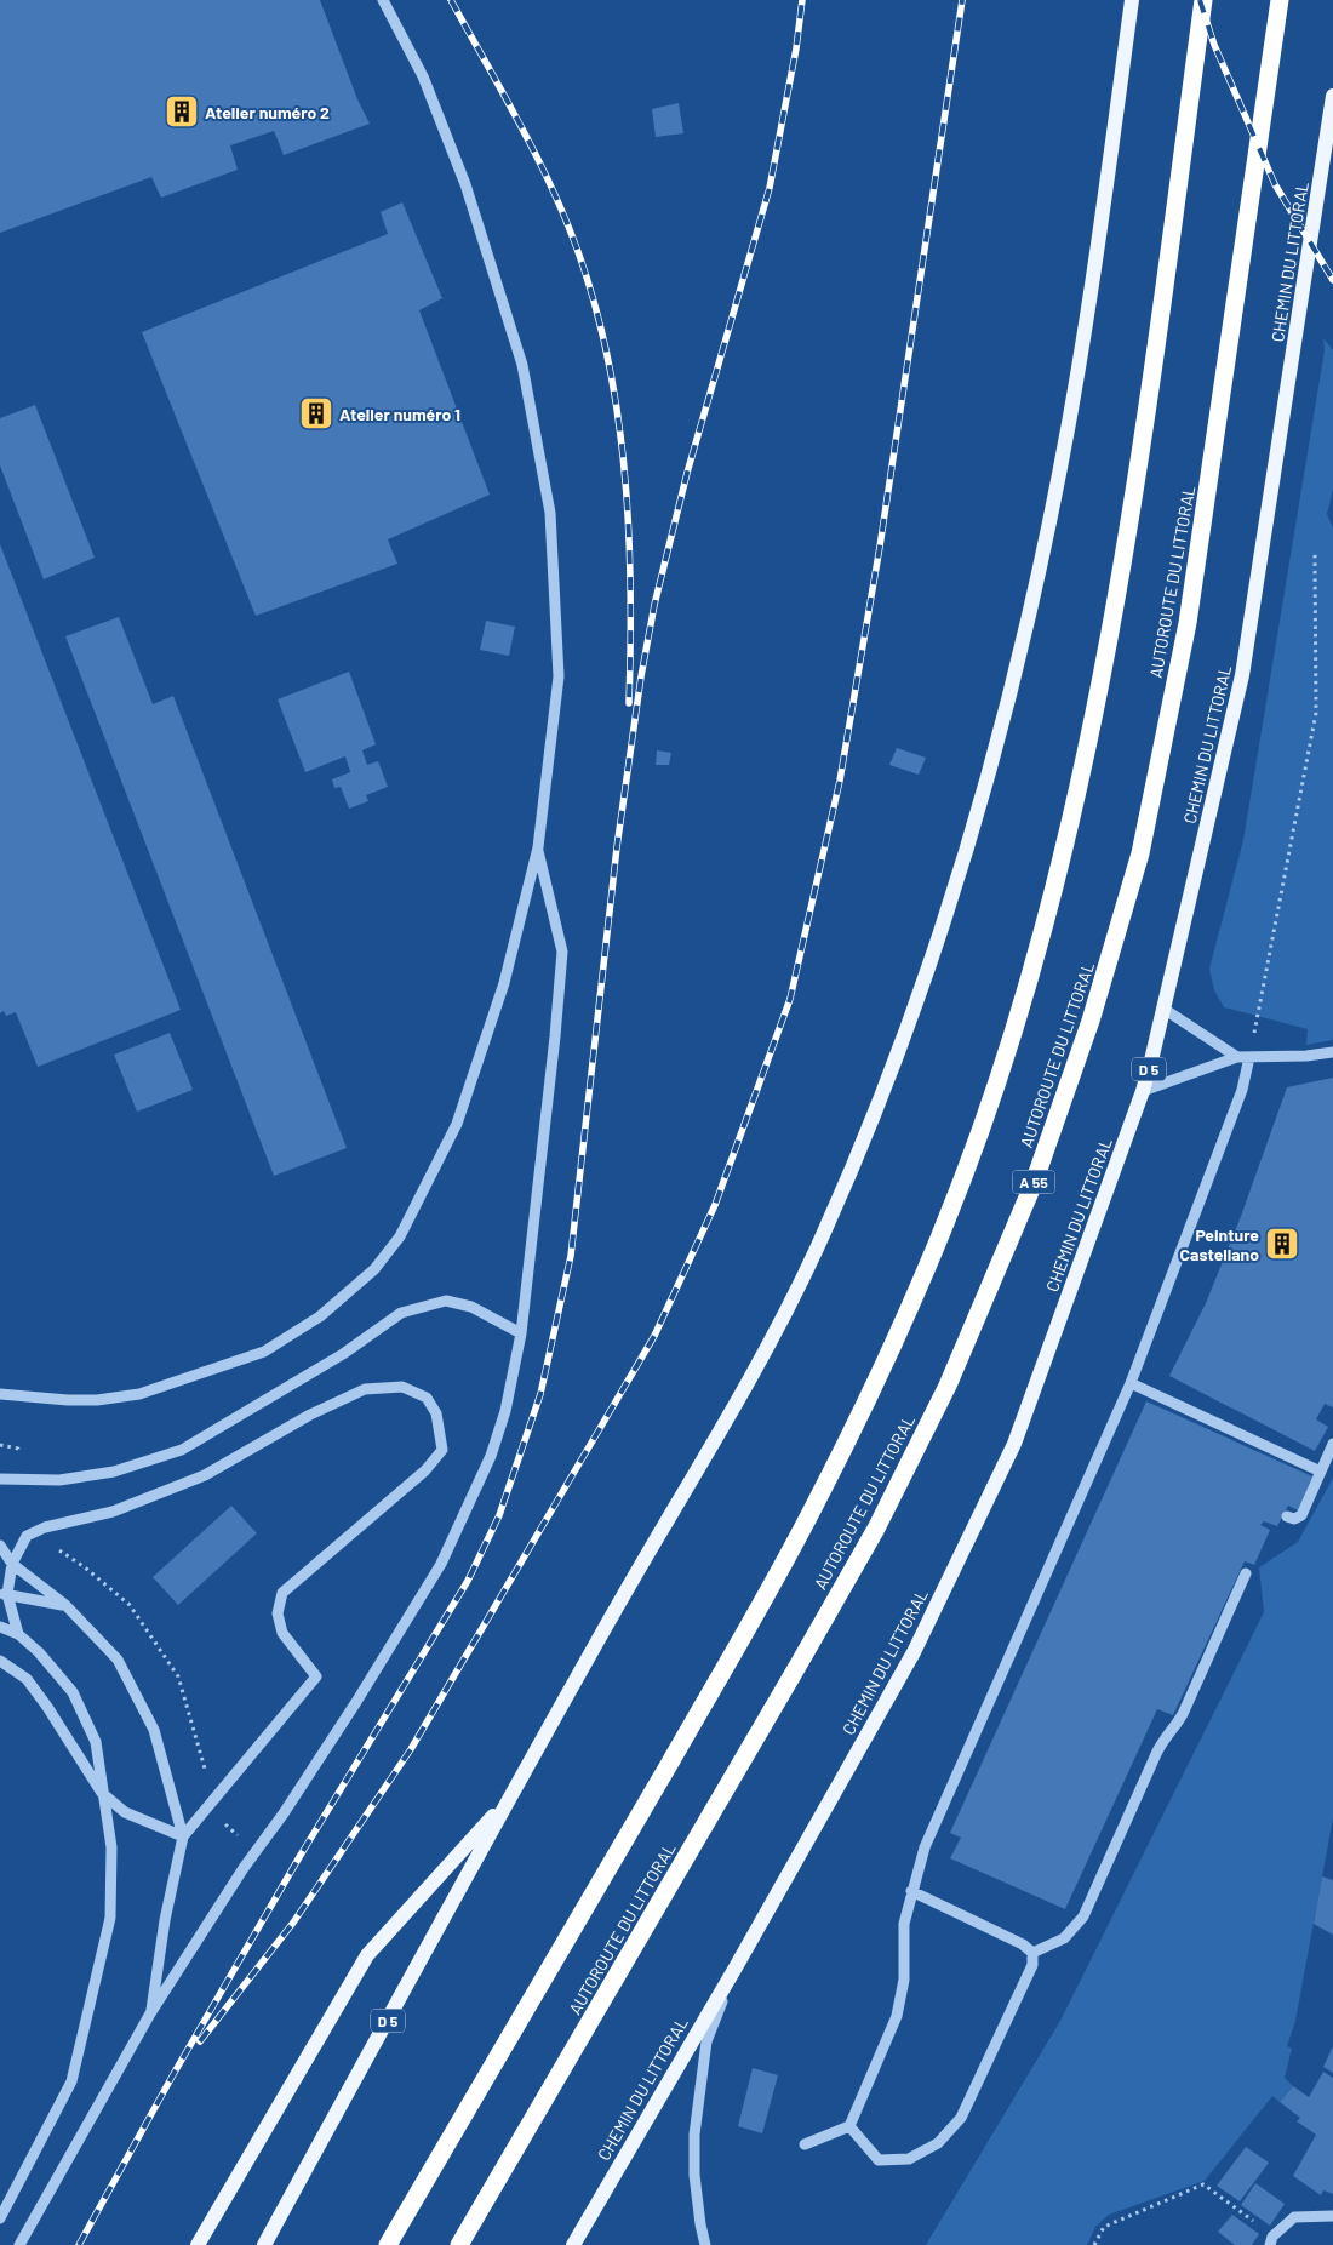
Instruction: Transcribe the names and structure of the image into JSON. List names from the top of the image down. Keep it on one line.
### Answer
{"streets":{"highway":["AUTOROUTE DU LITTORAL","A 55"],"main road":["CHEMIN DU LITTORAL","D 5"]},"places":{"building":["Atelier numéro 2","Atelier numéro 1","Peinture Castellano"]}}
